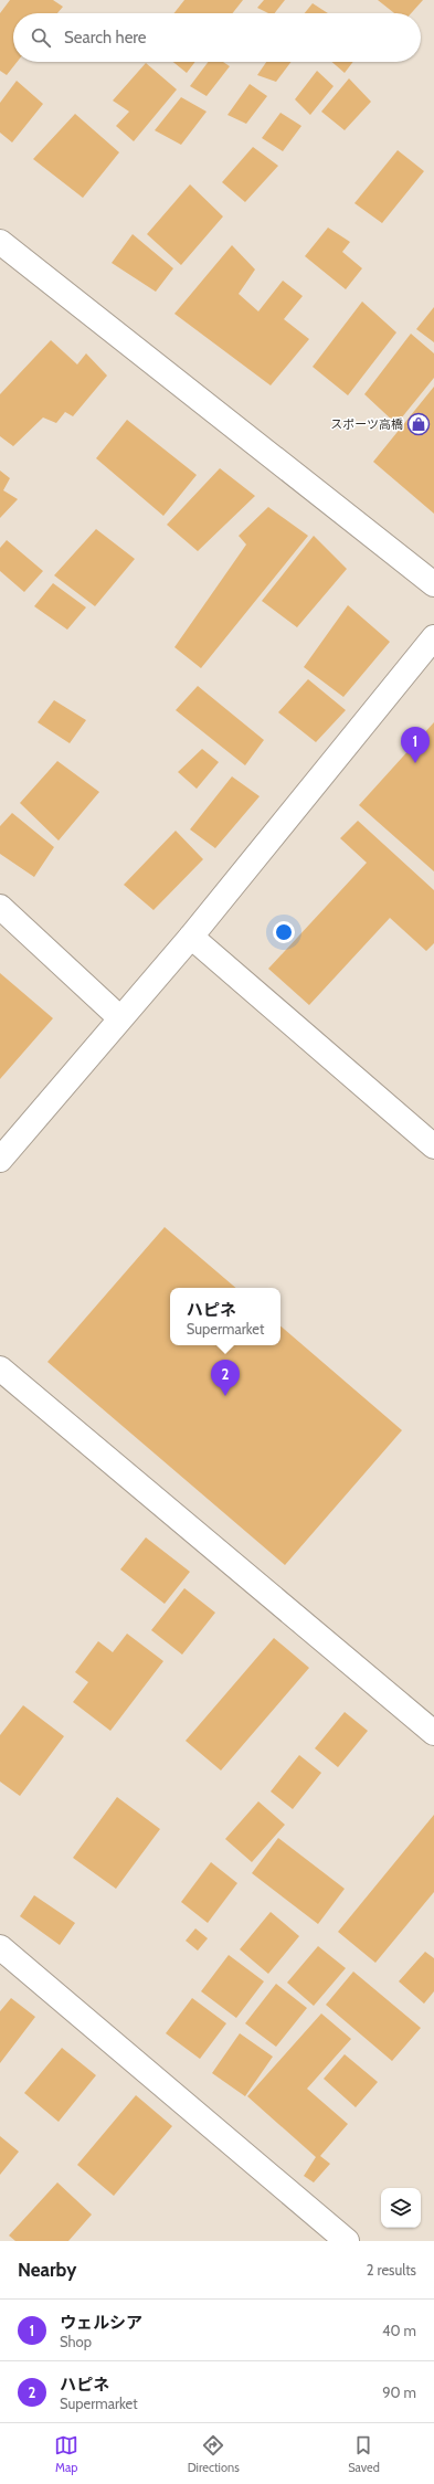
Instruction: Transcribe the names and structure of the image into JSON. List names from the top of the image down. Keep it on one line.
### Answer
{"places":{"shop":["スポーツ高橋"]},"page":{"search":"Search here","pins":["1","2"],"popup":["ハピネ","Supermarket"],"heading":["Nearby","2 results"],"list":[{"mark":"1","name":"ウェルシア","note":"Shop","value":"40 m"},{"mark":"2","name":"ハピネ","note":"Supermarket","value":"90 m"}],"nav":["Map","Directions","Saved"]}}
